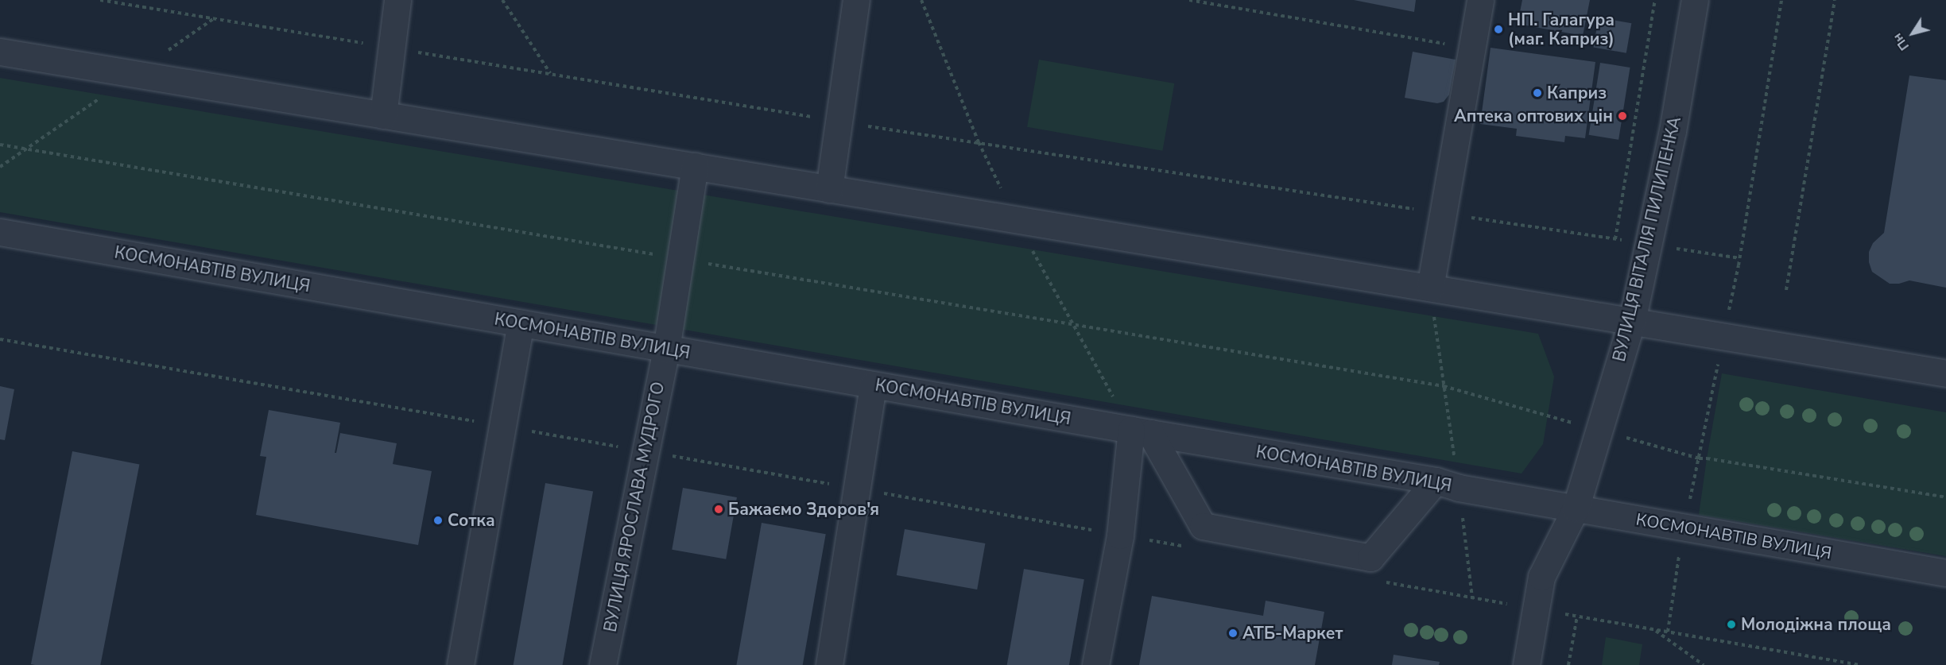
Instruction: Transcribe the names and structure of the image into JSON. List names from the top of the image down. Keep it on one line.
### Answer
{"streets":{"street":["ВУЛИЦЯ ВІТАЛІЯ ПИЛИПЕНКА","КОСМОНАВТІВ ВУЛИЦЯ","ВУЛИЦЯ ЯРОСЛАВА МУДРОГО"]},"crossings":[["ВУЛИЦЯ ВІТАЛІЯ ПИЛИПЕНКА","КОСМОНАВТІВ ВУЛИЦЯ"],["КОСМОНАВТІВ ВУЛИЦЯ","ВУЛИЦЯ ЯРОСЛАВА МУДРОГО"]],"places":["НП. Галагура (маг. Каприз)","Каприз","Аптека оптових цін","Бажаємо Здоров'я","Сотка","Молодіжна площа","АТБ-Маркет"],"north":"bottom left"}
